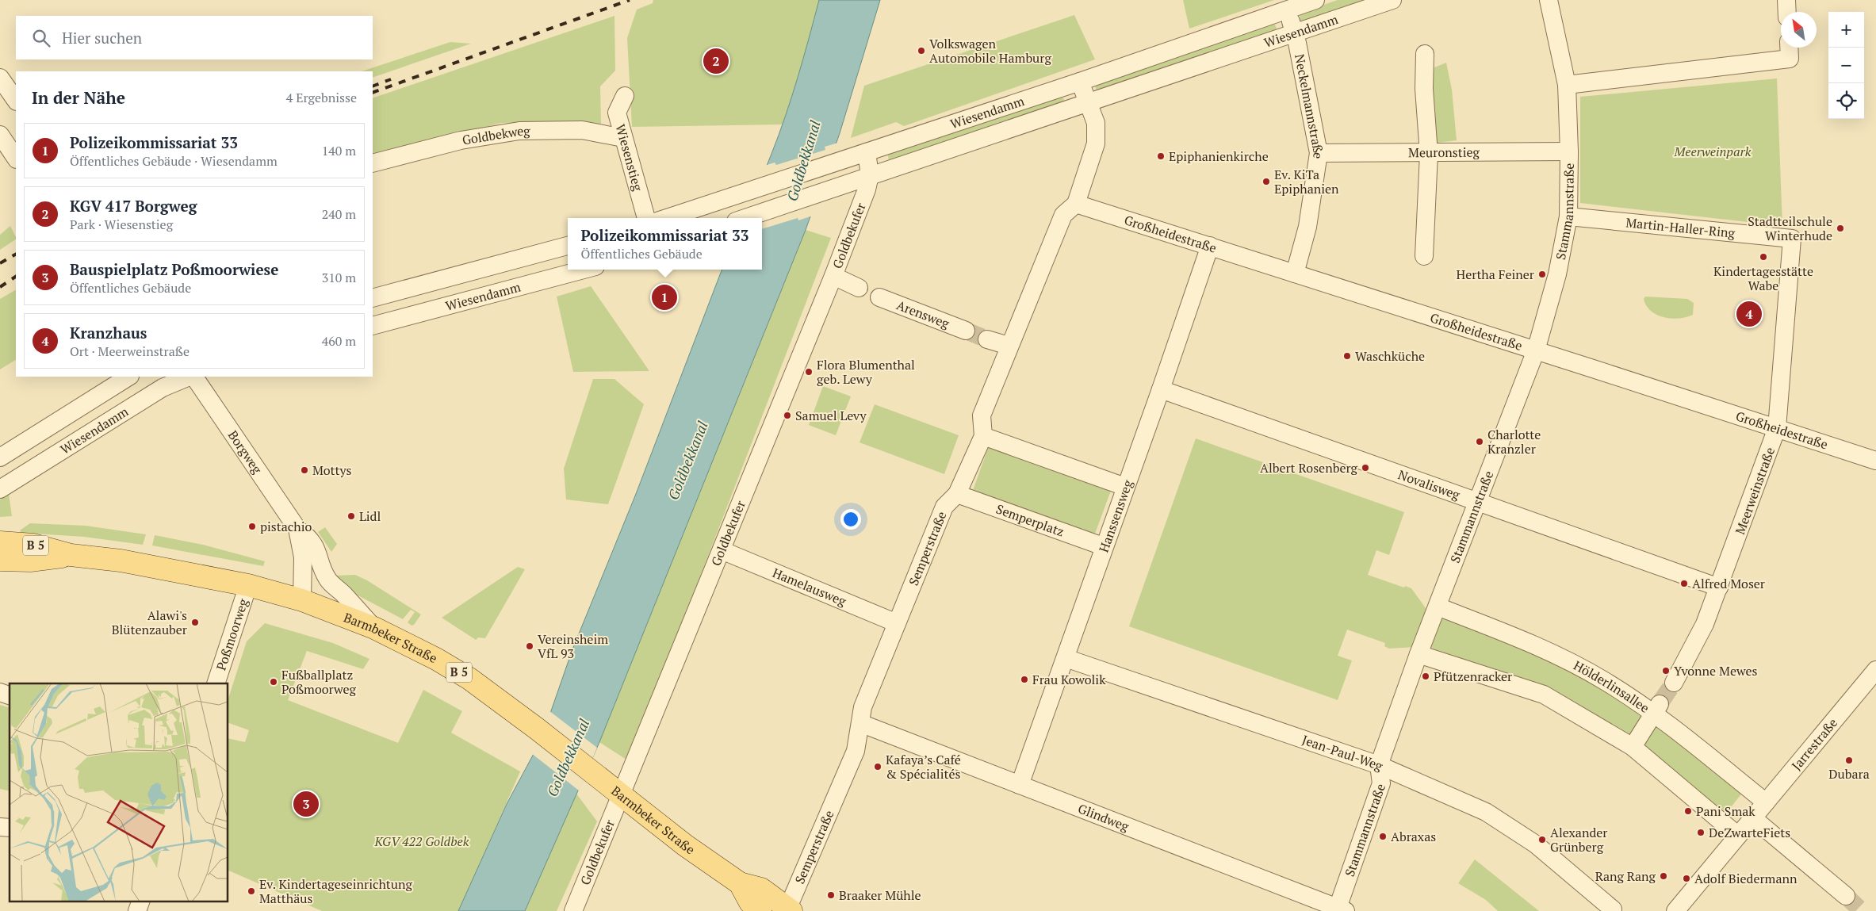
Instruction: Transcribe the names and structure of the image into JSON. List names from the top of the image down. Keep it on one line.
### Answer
{"streets":{"main road":["B 5","Barmbeker Straße"],"street":["Wiesendamm","Neckelmannstraße","Goldbekweg","Meuronstieg","Wiesenstieg","Stammannstraße","Martin-Haller-Ring","Großheidestraße","Goldbekufer","Arensweg","Borgweg","Novalisweg","Meerweinstraße","Hanssensweg","Semperplatz","Semperstraße","Hamelausweg","Poßmoorweg","Hölderlinsallee","Jarrestraße","Jean-Paul-Weg","Glindweg"]},"crossings":[["Wiesendamm","Neckelmannstraße"],["Wiesendamm","Goldbekufer"],["Wiesendamm","Semperstraße"],["Neckelmannstraße","Meuronstieg"],["Neckelmannstraße","Großheidestraße"],["Goldbekweg","Wiesenstieg"],["Meuronstieg","Stammannstraße"],["Stammannstraße","Martin-Haller-Ring"],["Stammannstraße","Großheidestraße"],["Stammannstraße","Novalisweg"],["Stammannstraße","Hölderlinsallee"],["Stammannstraße","Jean-Paul-Weg"],["Stammannstraße","Glindweg"],["Martin-Haller-Ring","Meerweinstraße"],["Großheidestraße","Meerweinstraße"],["Großheidestraße","Hanssensweg"],["Großheidestraße","Semperstraße"],["Goldbekufer","Hamelausweg"],["Goldbekufer","Barmbeker Straße"],["Borgweg","Barmbeker Straße"],["Novalisweg","Meerweinstraße"],["Novalisweg","Hanssensweg"],["Hanssensweg","Semperplatz"],["Hanssensweg","Jean-Paul-Weg"],["Hanssensweg","Glindweg"],["Semperplatz","Semperstraße"],["Semperstraße","Hamelausweg"],["Semperstraße","Barmbeker Straße"],["Semperstraße","Glindweg"],["Poßmoorweg","Barmbeker Straße"],["Hölderlinsallee","Jarrestraße"]],"water":["Goldbekkanal"],"parks":["Meerweinpark","KGV 422 Goldbek"],"places":["Volkswagen Automobile Hamburg","Epiphanienkirche","Ev. KiTa Epiphanien","Stadtteilschule Winterhude","Kindertagesstätte Wabe","Hertha Feiner","Waschküche","Flora Blumenthal geb. Lewy","Samuel Levy","Charlotte Kranzler","Albert Rosenberg","Mottys","Lidl","pistachio","Alfred Moser","Alawi's Blütenzauber","Vereinsheim VfL 93","Yvonne Mewes","Pfützenracker","Frau Kowolik","Fußballplatz Poßmoorweg","Dubara","Kafaya’s Café & Spécialités","Pani Smak","DeZwarteFiets","Abraxas","Alexander Grünberg","Rang Rang","Adolf Biedermann","Ev. Kindertageseinrichtung Matthäus","Braaker Mühle"],"north":"top left","page":{"map_buttons":["+","−"],"search":"Hier suchen","pins":["2","1","4","3"],"heading":["In der Nähe","4 Ergebnisse"],"list":[{"mark":"1","name":"Polizeikommissariat 33","note":"Öffentliches Gebäude · Wiesendamm","value":"140 m"},{"mark":"2","name":"KGV 417 Borgweg","note":"Park · Wiesenstieg","value":"240 m"},{"mark":"3","name":"Bauspielplatz Poßmoorwiese","note":"Öffentliches Gebäude","value":"310 m"},{"mark":"4","name":"Kranzhaus","note":"Ort · Meerweinstraße","value":"460 m"}],"popup":["Polizeikommissariat 33","Öffentliches Gebäude"]}}
